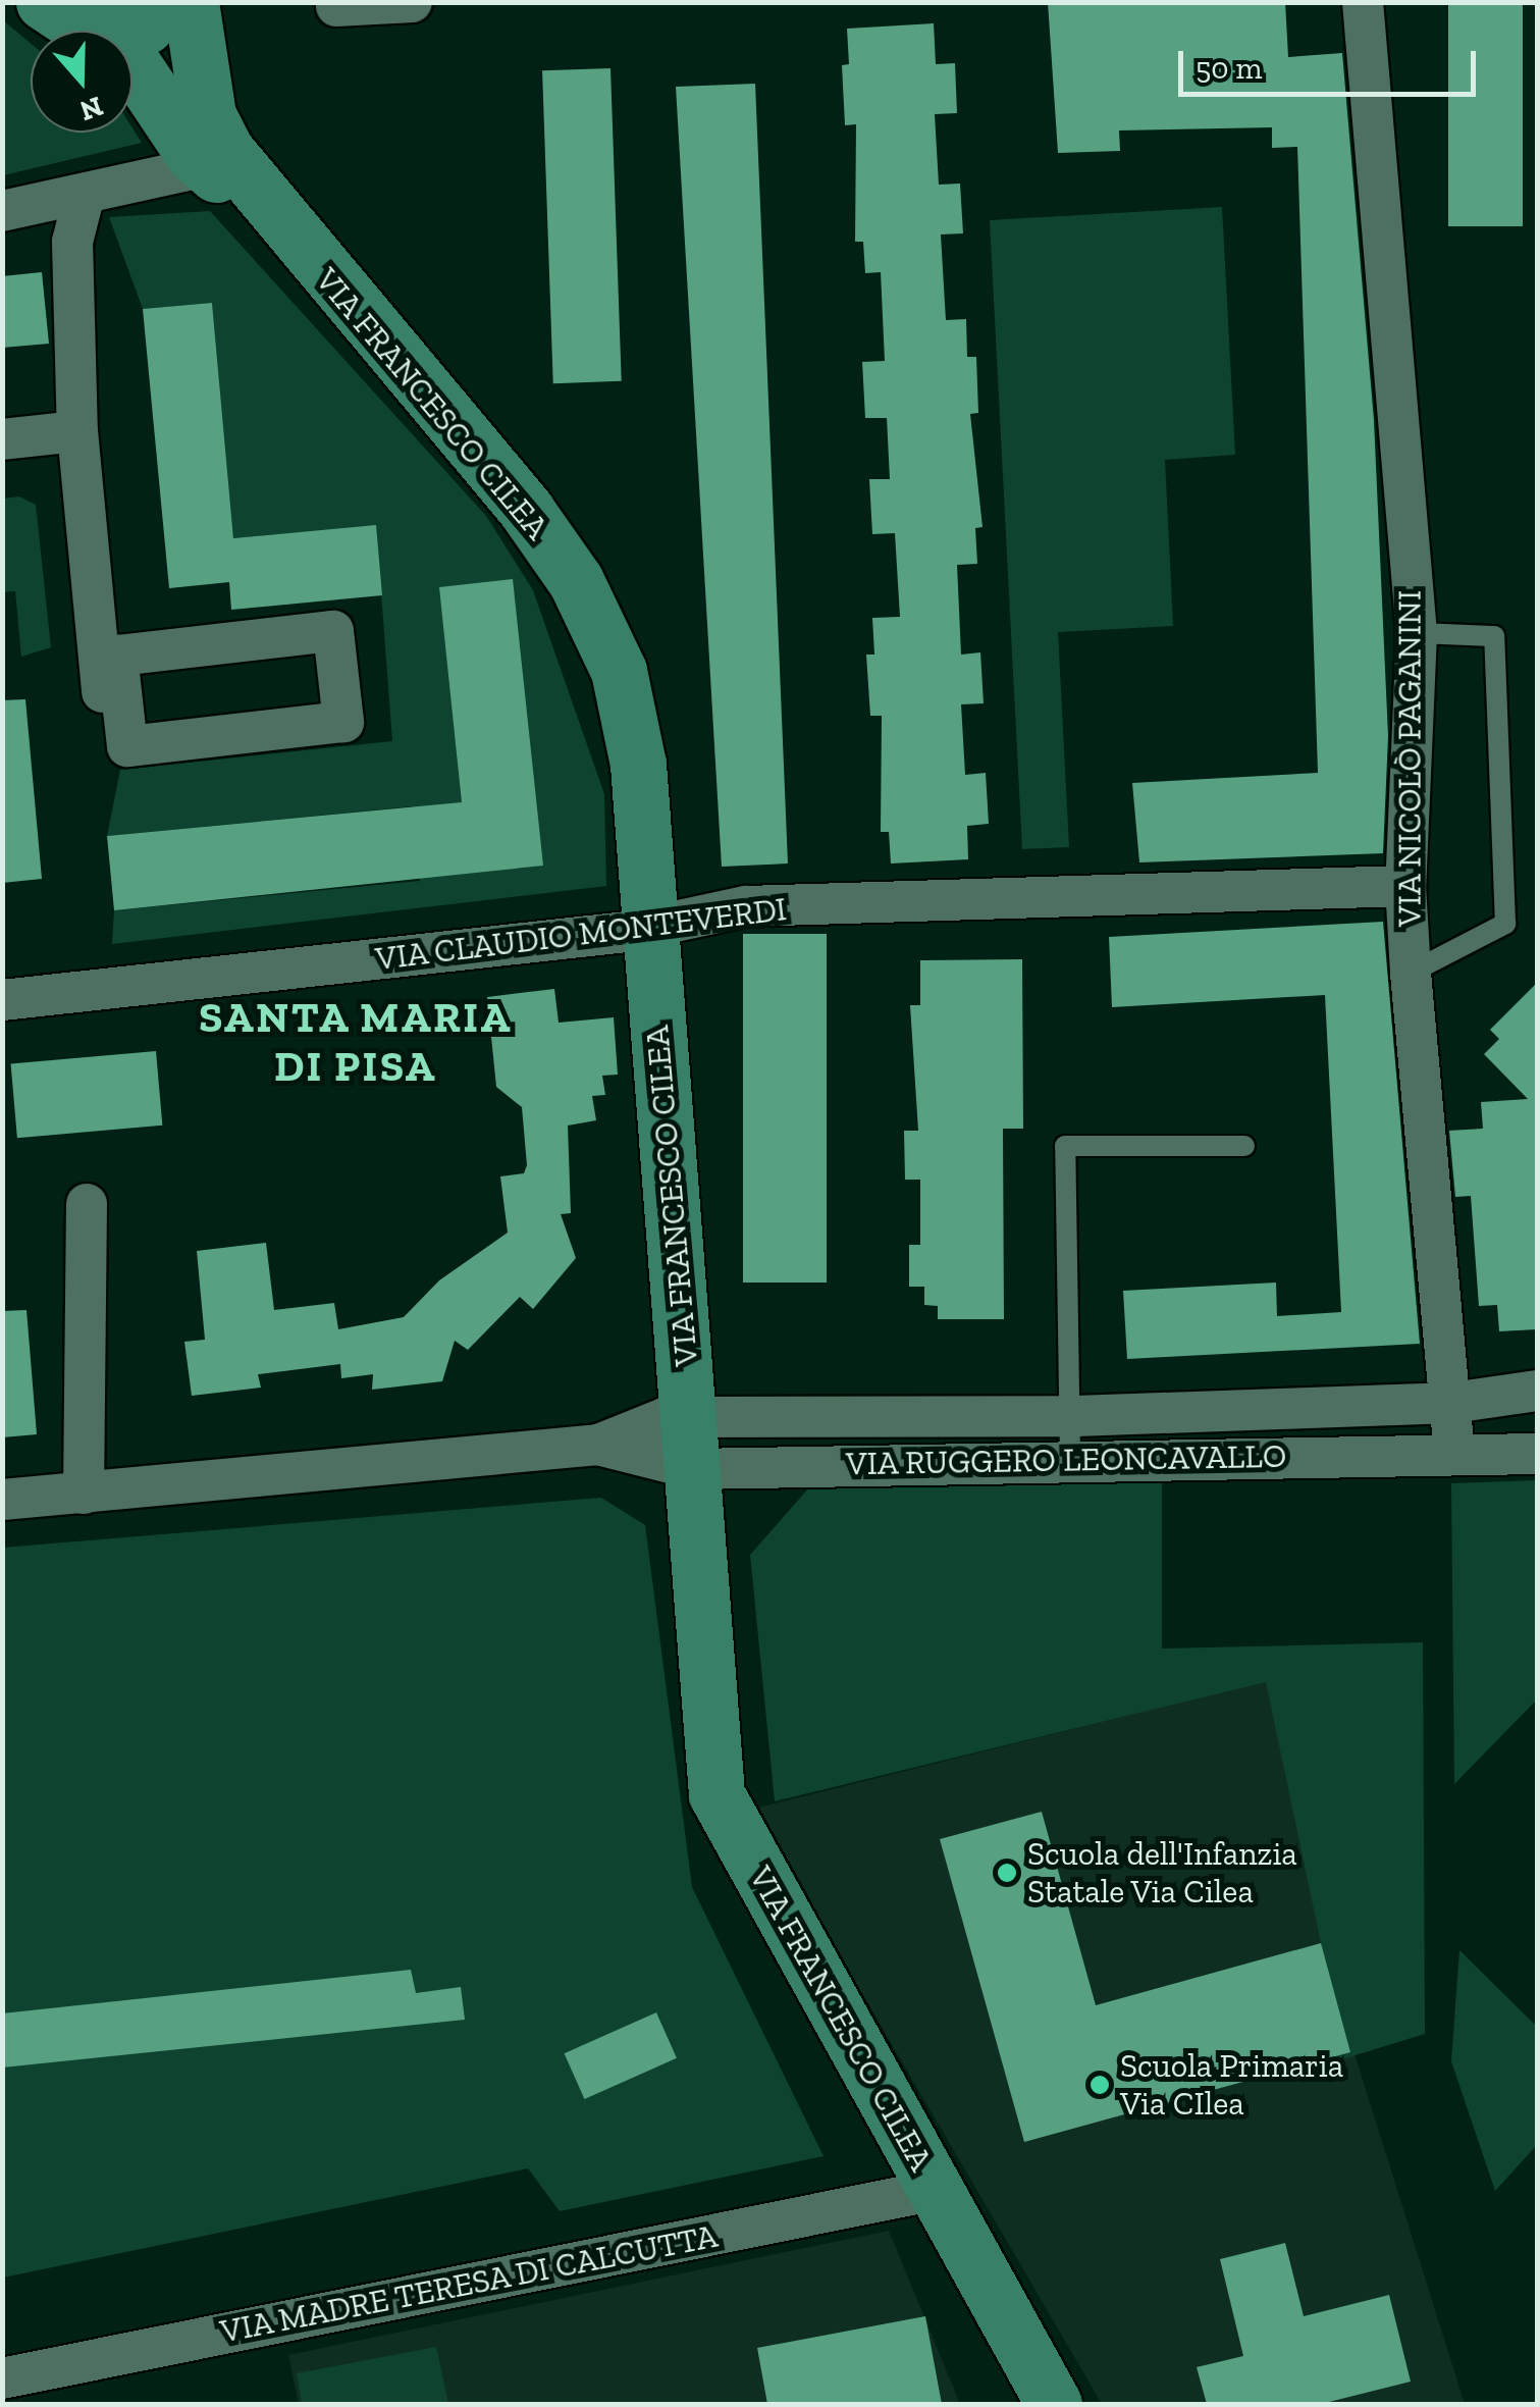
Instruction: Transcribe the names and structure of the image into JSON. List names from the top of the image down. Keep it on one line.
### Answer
{"streets":{"street":["VIA FRANCESCO CILEA","VIA NICOLÒ PAGANINI","VIA CLAUDIO MONTEVERDI","VIA RUGGERO LEONCAVALLO","VIA MADRE TERESA DI CALCUTTA"]},"crossings":[["VIA FRANCESCO CILEA","VIA CLAUDIO MONTEVERDI"],["VIA FRANCESCO CILEA","VIA RUGGERO LEONCAVALLO"],["VIA FRANCESCO CILEA","VIA MADRE TERESA DI CALCUTTA"],["VIA NICOLÒ PAGANINI","VIA CLAUDIO MONTEVERDI"],["VIA NICOLÒ PAGANINI","VIA RUGGERO LEONCAVALLO"]],"districts":["SANTA MARIA DI PISA"],"places":["Scuola dell'Infanzia Statale Via Cilea","Scuola Primaria Via CIlea"],"scale_bar":"50 m","north":"bottom"}
